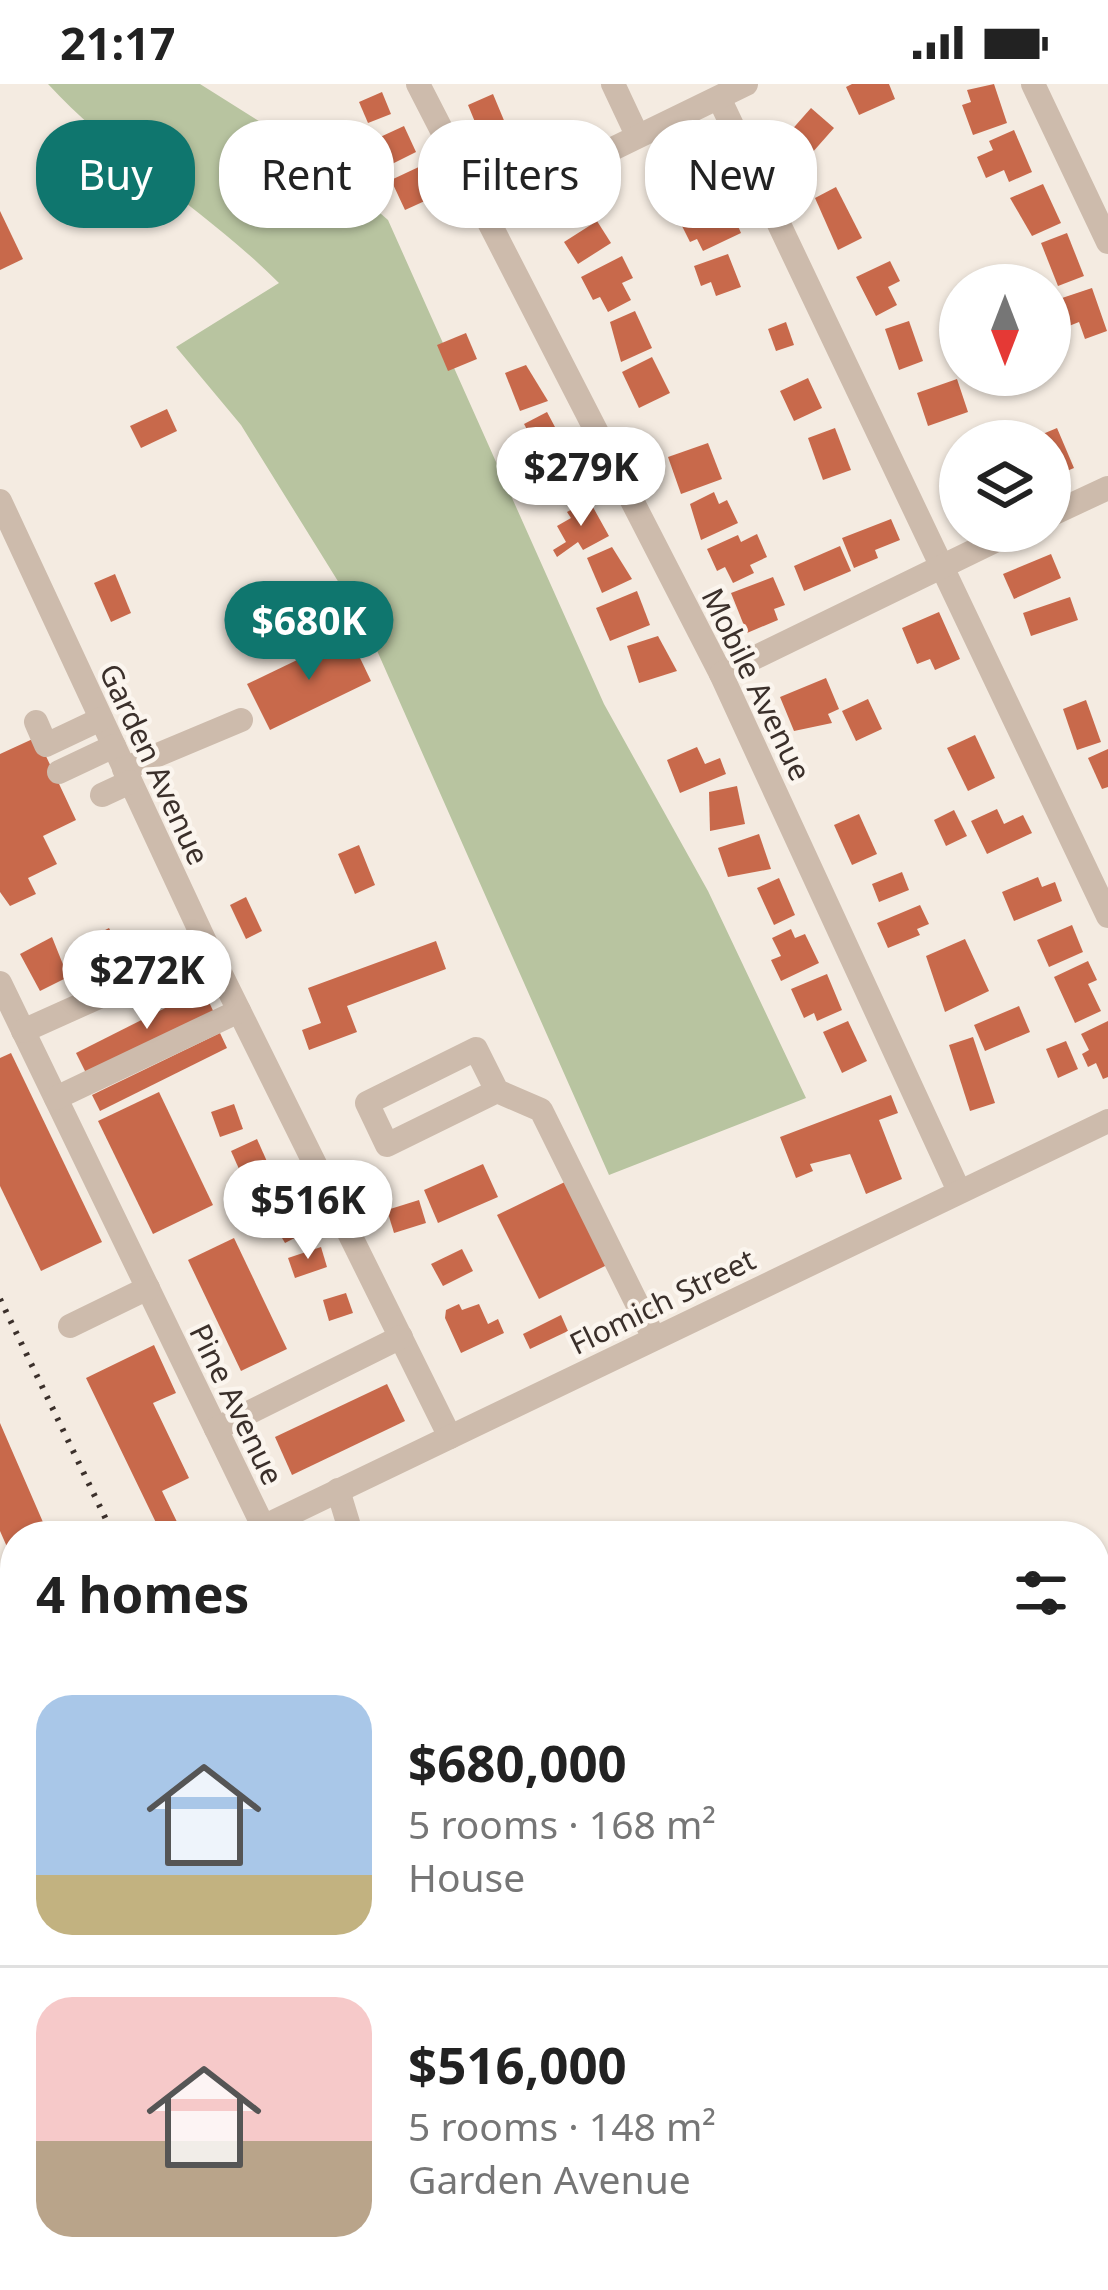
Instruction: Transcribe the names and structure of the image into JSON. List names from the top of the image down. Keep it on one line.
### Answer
{"streets":{"street":["Mobile Avenue","Garden Avenue","Flomich Street","Pine Avenue"]},"crossings":[["Mobile Avenue","Flomich Street"],["Garden Avenue","Flomich Street"]],"north":"bottom","page":{"status":"21:17","chip":["Buy","Rent","Filters","New"],"price":["$279K","$680K","$272K","$516K"],"heading":"4 homes","list":[{"name":"$680,000","note":"5 rooms · 168 m² · House"},{"name":"$516,000","note":"5 rooms · 148 m² · Garden Avenue"}]}}
